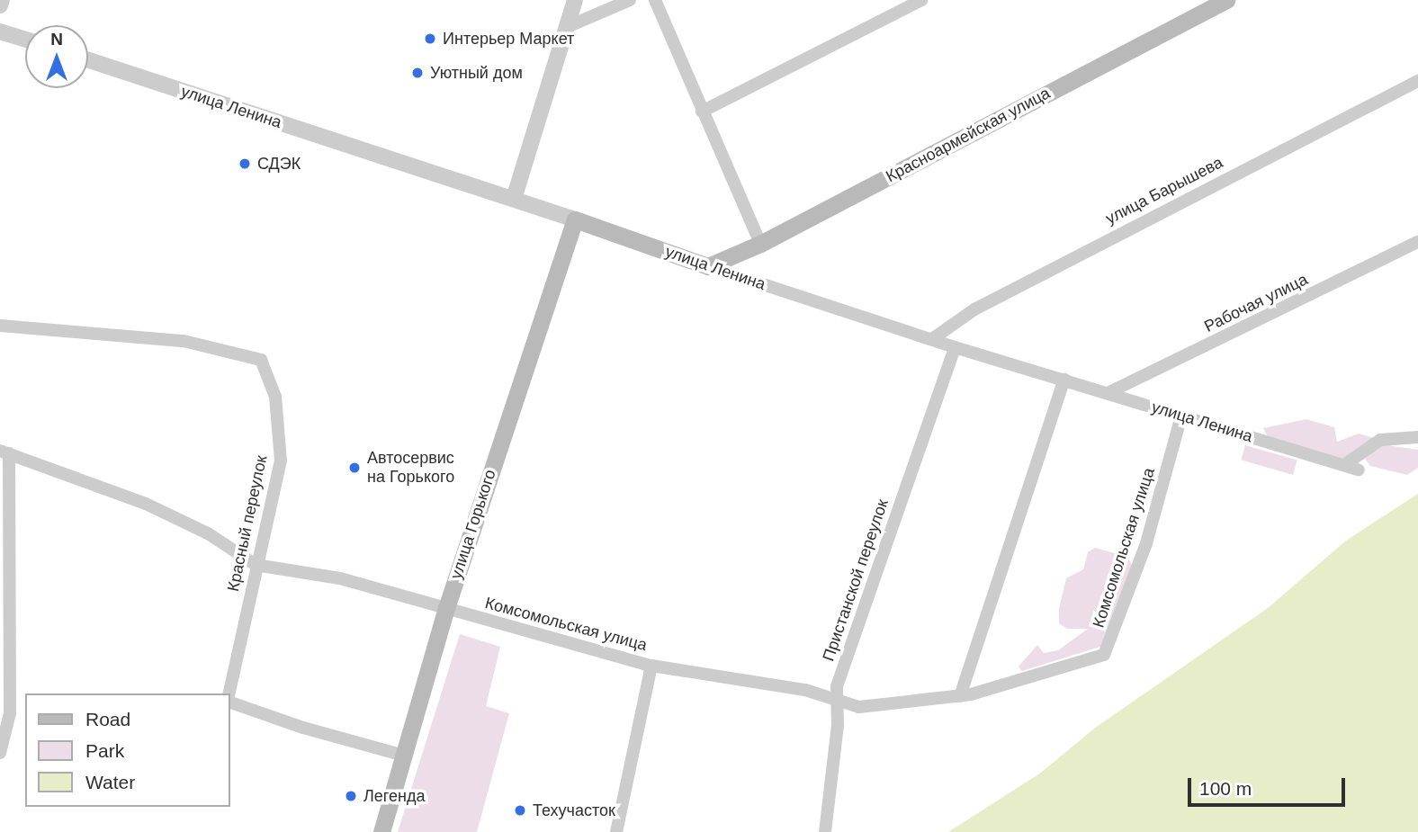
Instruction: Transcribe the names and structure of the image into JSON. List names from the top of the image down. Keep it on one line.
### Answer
{"streets":{"main road":["улица Ленина","Красноармейская улица","улица Горького"],"street":["улица Барышева","Рабочая улица","Красный переулок","Комсомольская улица","Пристанской переулок"]},"crossings":[["улица Ленина","Красноармейская улица"],["улица Ленина","улица Барышева"],["улица Ленина","Рабочая улица"],["улица Ленина","улица Горького"],["улица Ленина","Комсомольская улица"],["улица Ленина","Пристанской переулок"],["Красный переулок","Комсомольская улица"],["улица Горького","Комсомольская улица"],["Комсомольская улица","Пристанской переулок"]],"places":["Интерьер Маркет","Уютный дом","СДЭК","Автосервис на Горького","Легенда","Техучасток"],"legend":["Road","Park","Water"],"scale_bar":"100 m","north":"top"}
